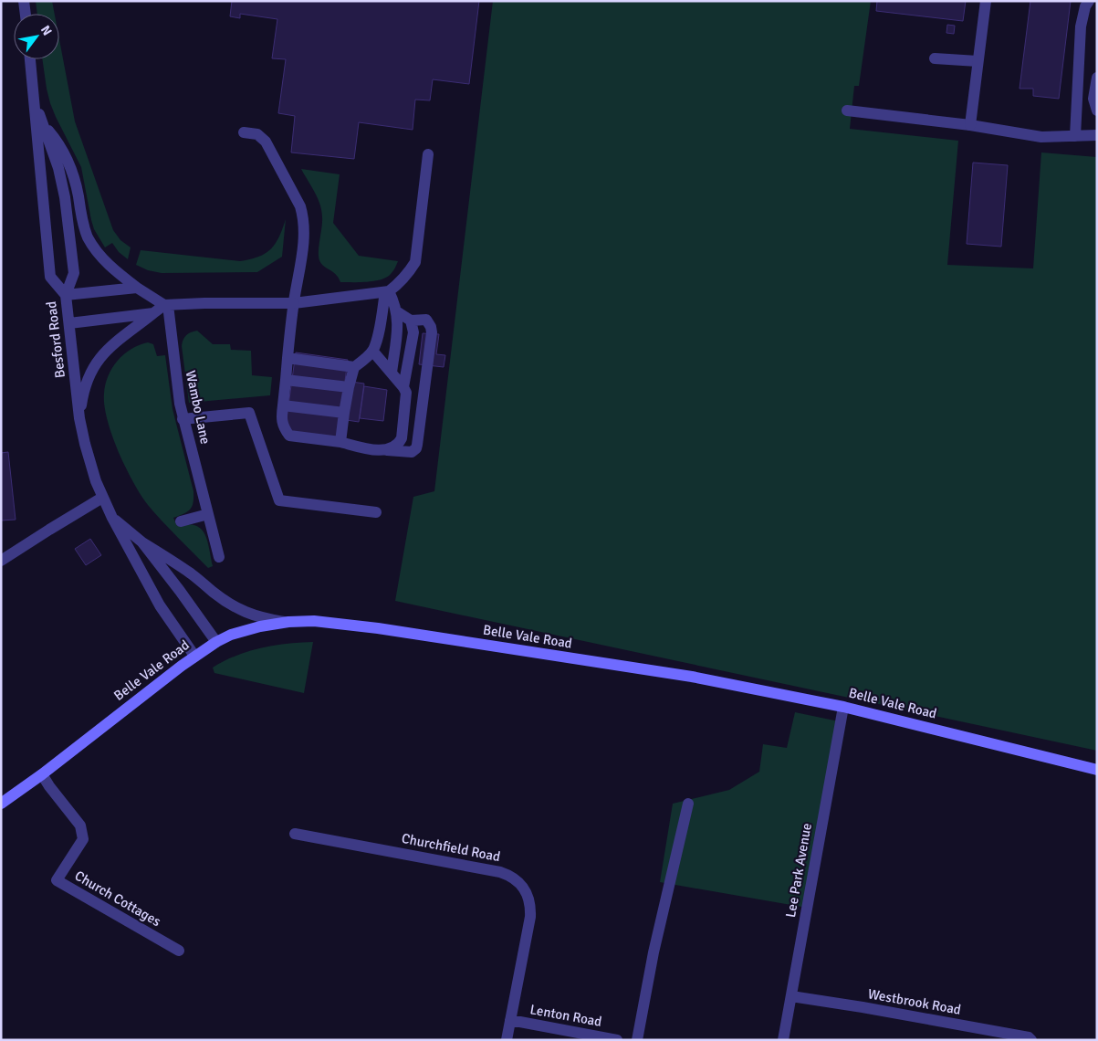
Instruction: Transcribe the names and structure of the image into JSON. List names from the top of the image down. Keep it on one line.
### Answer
{"streets":{"main road":["Belle Vale Road"],"street":["Besford Road","Wambo Lane","Churchfield Road","Lee Park Avenue","Church Cottages","Westbrook Road","Lenton Road"]},"crossings":[["Besford Road","Belle Vale Road"],["Belle Vale Road","Lee Park Avenue"],["Belle Vale Road","Church Cottages"],["Churchfield Road","Lenton Road"],["Lee Park Avenue","Westbrook Road"]],"north":"top right"}
